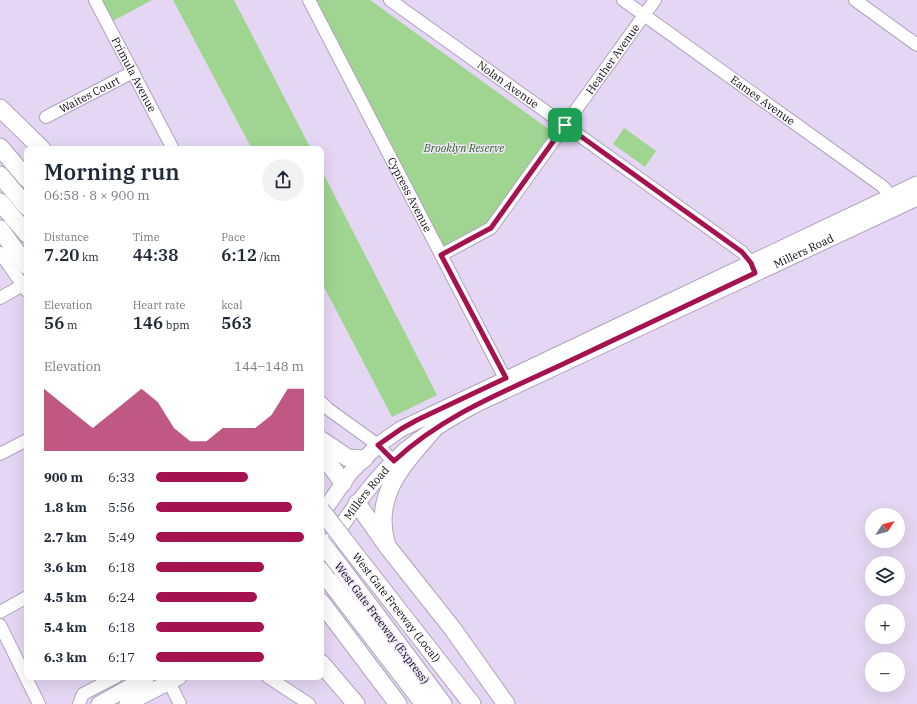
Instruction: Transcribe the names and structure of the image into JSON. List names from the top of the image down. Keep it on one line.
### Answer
{"streets":{"highway":["West Gate Freeway (Local)","West Gate Freeway (Express)"],"main road":["Millers Road"],"street":["Heather Avenue","Primula Avenue","Nolan Avenue","Waites Court","Eames Avenue","Cypress Avenue"]},"crossings":[["Heather Avenue","Nolan Avenue"],["Heather Avenue","Eames Avenue"],["Heather Avenue","Cypress Avenue"],["Primula Avenue","Waites Court"],["Nolan Avenue","Millers Road"],["Eames Avenue","Millers Road"],["Cypress Avenue","Millers Road"]],"parks":["Brooklyn Reserve"],"north":"top right","page":{"heading":["Morning run","06:58 · 8 × 900 m"],"stats":[["Distance","7.20 km"],["Time","44:38"],["Pace","6:12 /km"],["Elevation","56 m"],["Heart rate","146 bpm"],["kcal","563"]],"chart":["Elevation","144–148 m"],"list":[{"name":"900 m","note":"6:33"},{"name":"1.8 km","note":"5:56"},{"name":"2.7 km","note":"5:49"},{"name":"3.6 km","note":"6:18"},{"name":"4.5 km","note":"6:24"},{"name":"5.4 km","note":"6:18"},{"name":"6.3 km","note":"6:17"}],"map_buttons":["+","−"]}}
